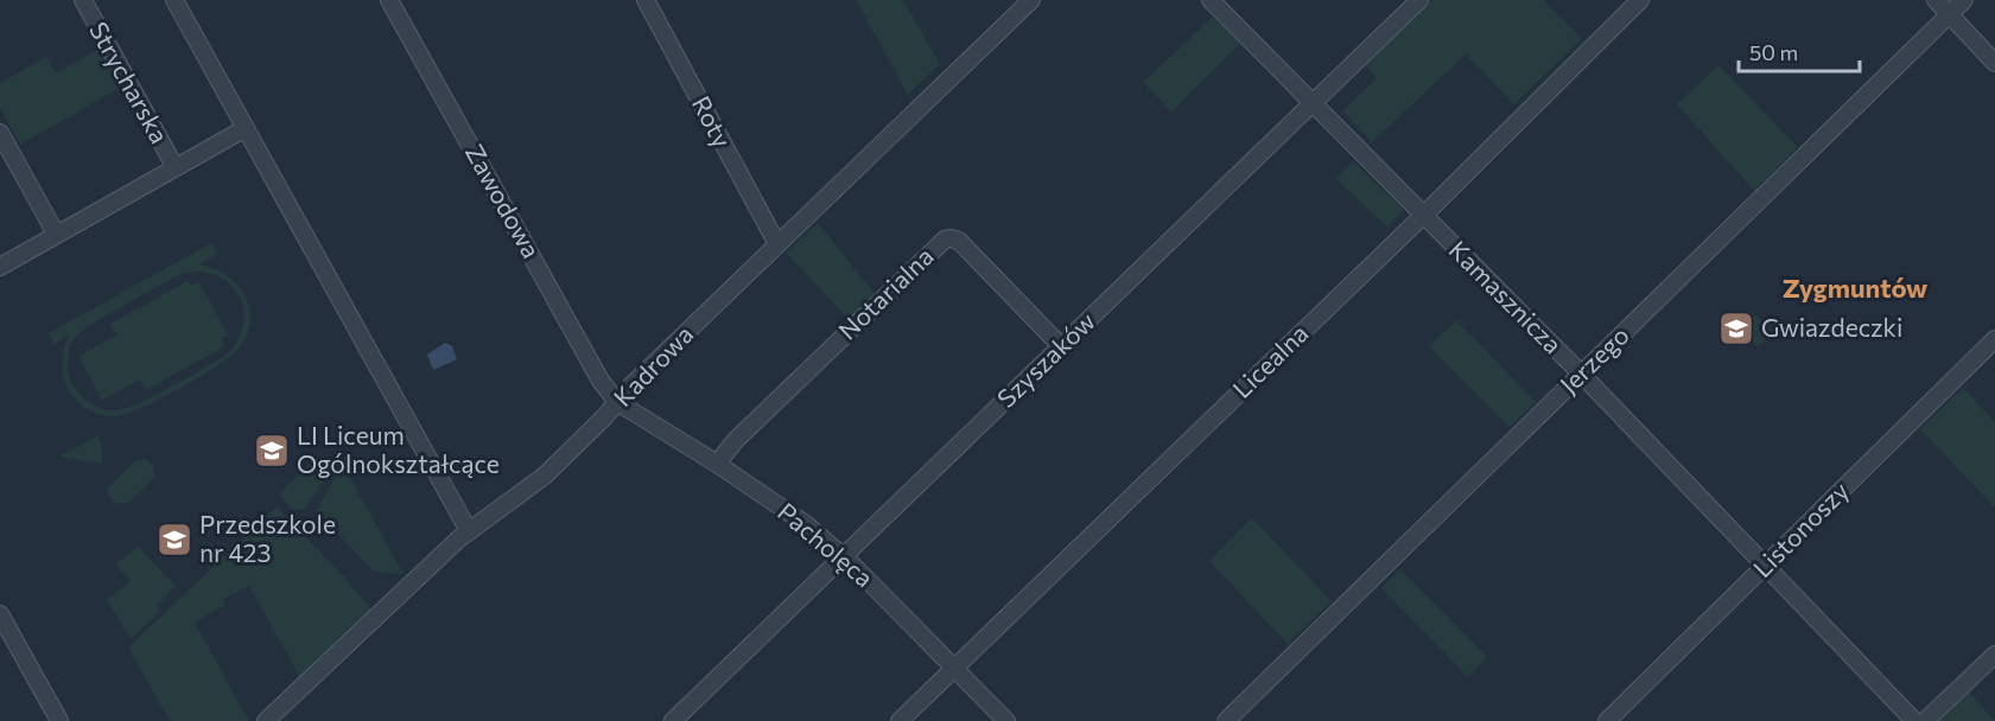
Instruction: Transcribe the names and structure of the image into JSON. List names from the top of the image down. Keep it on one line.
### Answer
{"streets":{"street":["Strycharska","Roty","Zawodowa","Notarialna","Kamasznicza","Szyszaków","Jerzego","Licealna","Kadrowa","Listonoszy","Pacholęca"]},"crossings":[["Roty","Kadrowa"],["Zawodowa","Kadrowa"],["Zawodowa","Pacholęca"],["Notarialna","Szyszaków"],["Notarialna","Pacholęca"],["Kamasznicza","Szyszaków"],["Kamasznicza","Jerzego"],["Kamasznicza","Licealna"],["Kamasznicza","Listonoszy"],["Szyszaków","Pacholęca"],["Licealna","Pacholęca"],["Kadrowa","Pacholęca"]],"districts":["Zygmuntów"],"places":{"school or university":["Gwiazdeczki","LI Liceum Ogólnokształcące","Przedszkole nr 423"]},"scale_bar":"50 m"}
